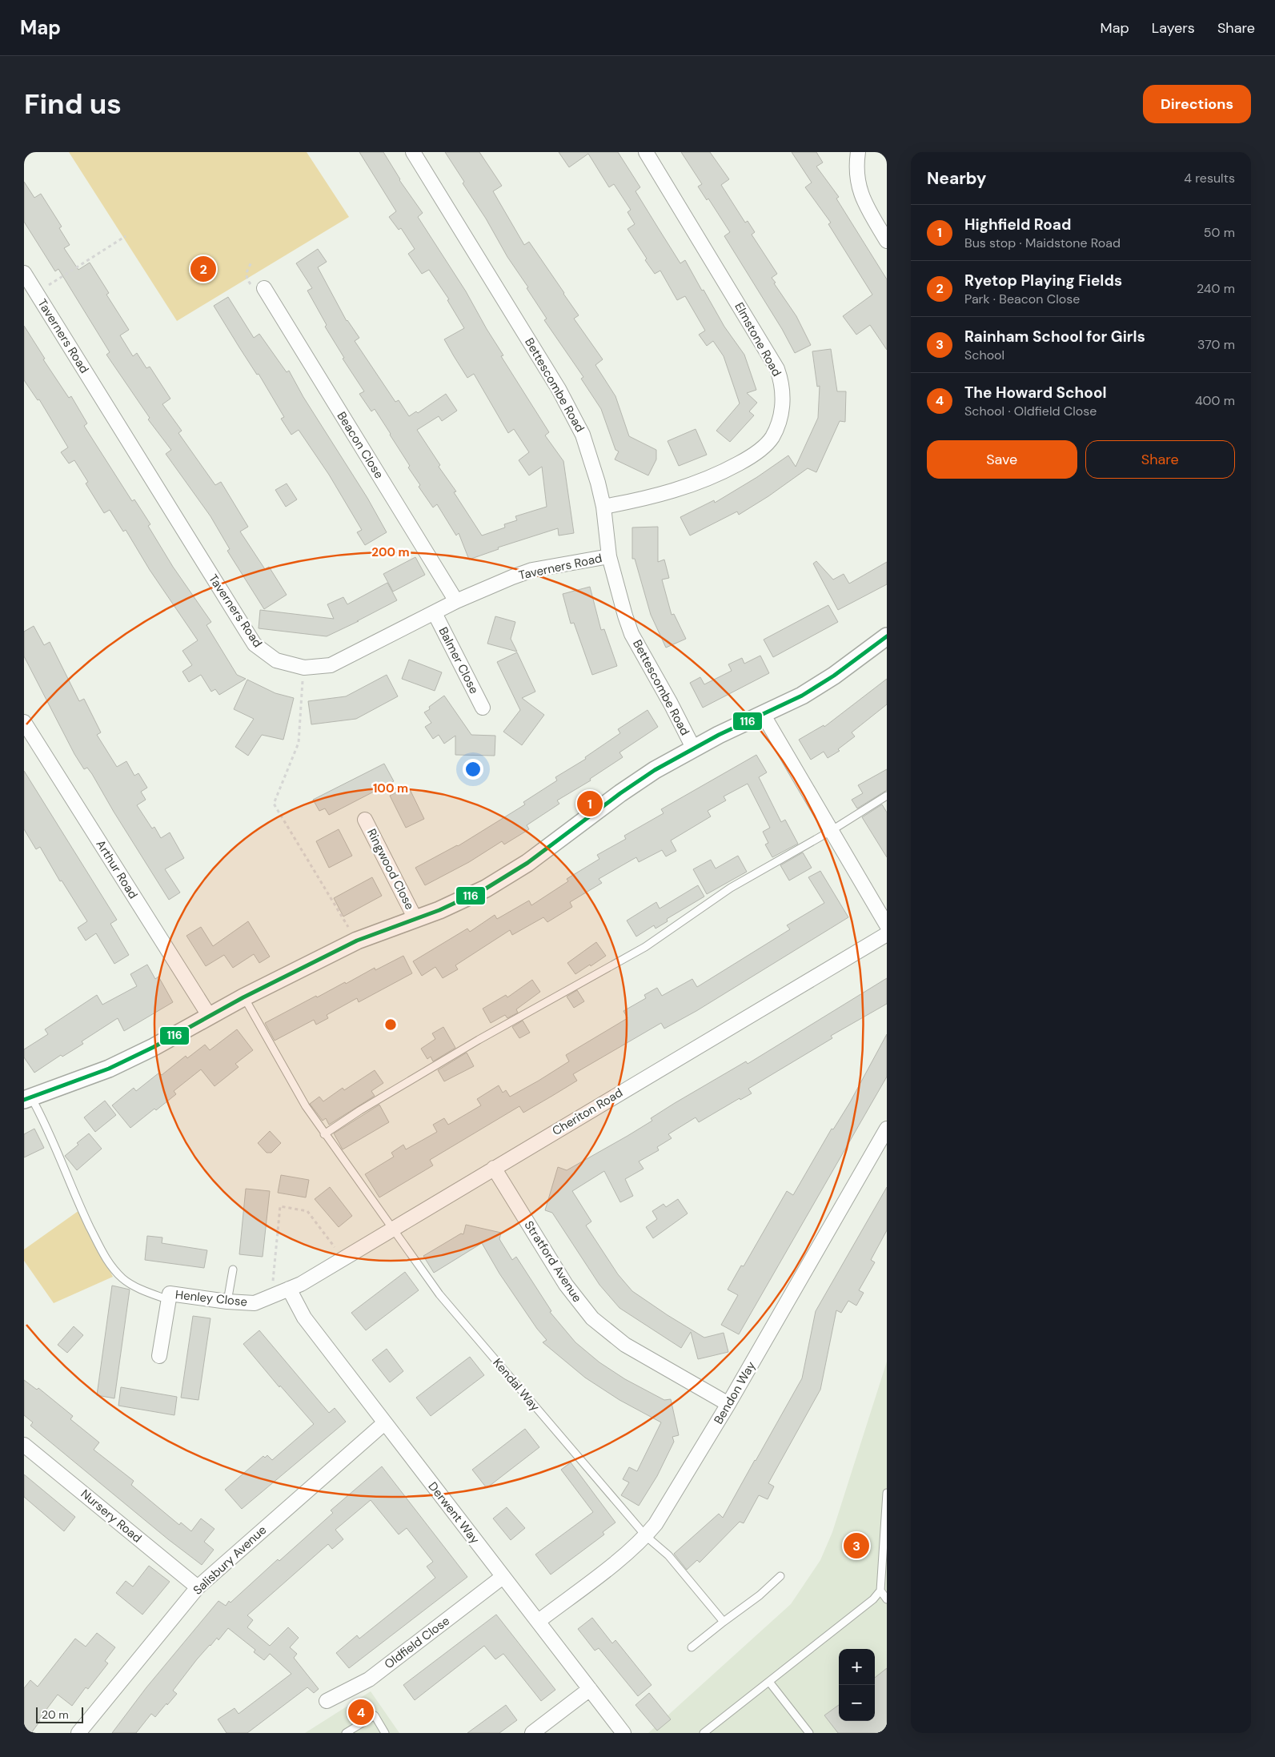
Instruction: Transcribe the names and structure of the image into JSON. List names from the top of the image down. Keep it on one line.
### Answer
{"streets":{"street":["Taverners Road","Elmstone Road","Bettescombe Road","Beacon Close","Balmer Close","Arthur Road","Ringwood Close","Cheriton Road","Stratford Avenue","Henley Close","Bendon Way","Derwent Way","Nursery Road","Salisbury Avenue","Oldfield Close"],"lane":["Kendal Way"]},"crossings":[["Taverners Road","Bettescombe Road"],["Taverners Road","Beacon Close"],["Taverners Road","Balmer Close"],["Elmstone Road","Bettescombe Road"],["Cheriton Road","Stratford Avenue"],["Cheriton Road","Henley Close"],["Cheriton Road","Kendal Way"],["Cheriton Road","Derwent Way"],["Stratford Avenue","Bendon Way"],["Henley Close","Derwent Way"],["Kendal Way","Bendon Way"],["Bendon Way","Derwent Way"],["Derwent Way","Salisbury Avenue"],["Derwent Way","Oldfield Close"],["Nursery Road","Salisbury Avenue"]],"lines":["transit line 116"],"scale_bar":"20 m","page":{"header":"Map","nav":["Map","Layers","Share"],"buttons":["Directions",["Save","Share"]],"title":"Find us","heading":["Nearby","4 results"],"list":[{"mark":"1","name":"Highfield Road","note":"Bus stop · Maidstone Road","value":"50 m"},{"mark":"2","name":"Ryetop Playing Fields","note":"Park · Beacon Close","value":"240 m"},{"mark":"3","name":"Rainham School for Girls","note":"School","value":"370 m"},{"mark":"4","name":"The Howard School","note":"School · Oldfield Close","value":"400 m"}],"pins":["2","1","3","4"],"map_buttons":["+","−"],"scale":"20 m"},"rings":["200 m","100 m"]}
